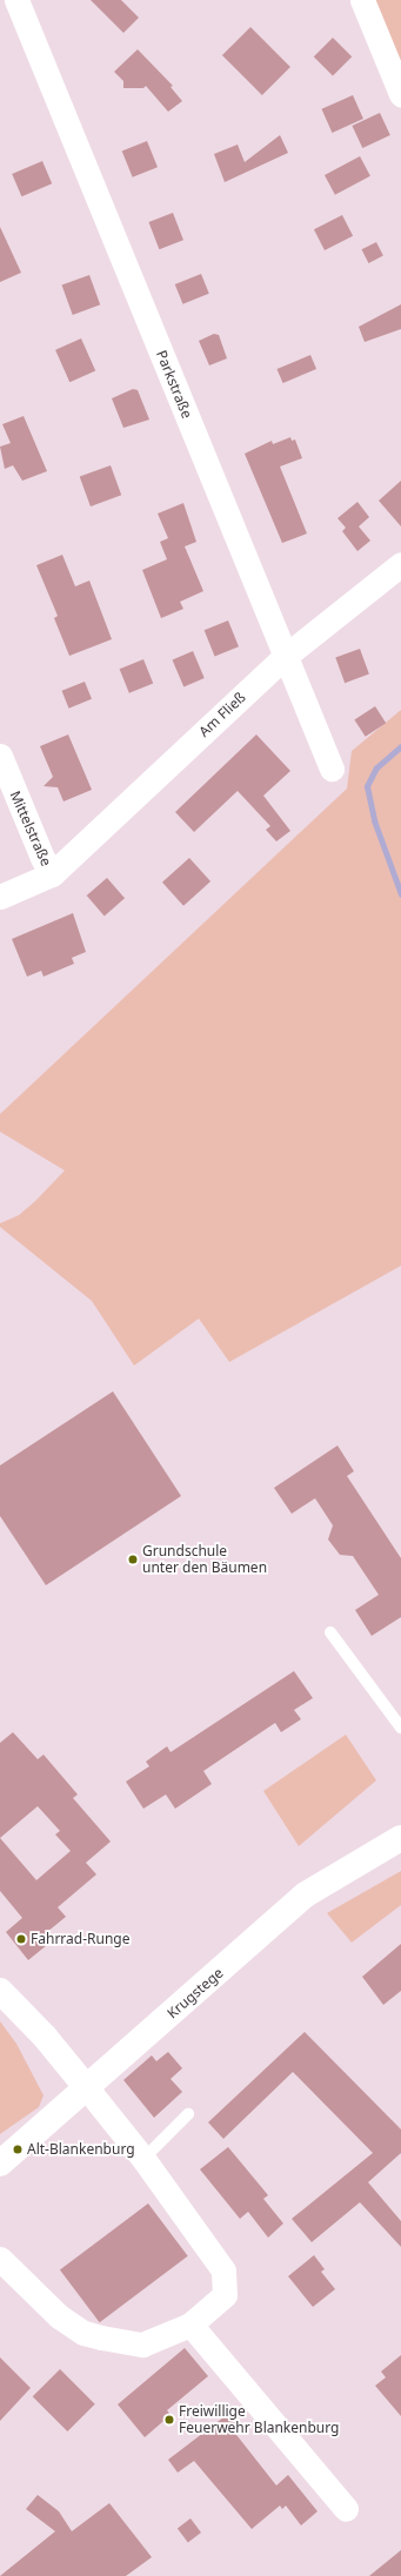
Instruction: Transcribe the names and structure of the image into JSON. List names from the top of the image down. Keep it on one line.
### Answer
{"streets":{"main road":["Krugstege"],"street":["Parkstraße","Am Fließ","Mittelstraße"]},"crossings":[["Parkstraße","Am Fließ"],["Am Fließ","Mittelstraße"]],"places":["Grundschule unter den Bäumen","Fahrrad-Runge","Alt-Blankenburg","Freiwillige Feuerwehr Blankenburg"]}
